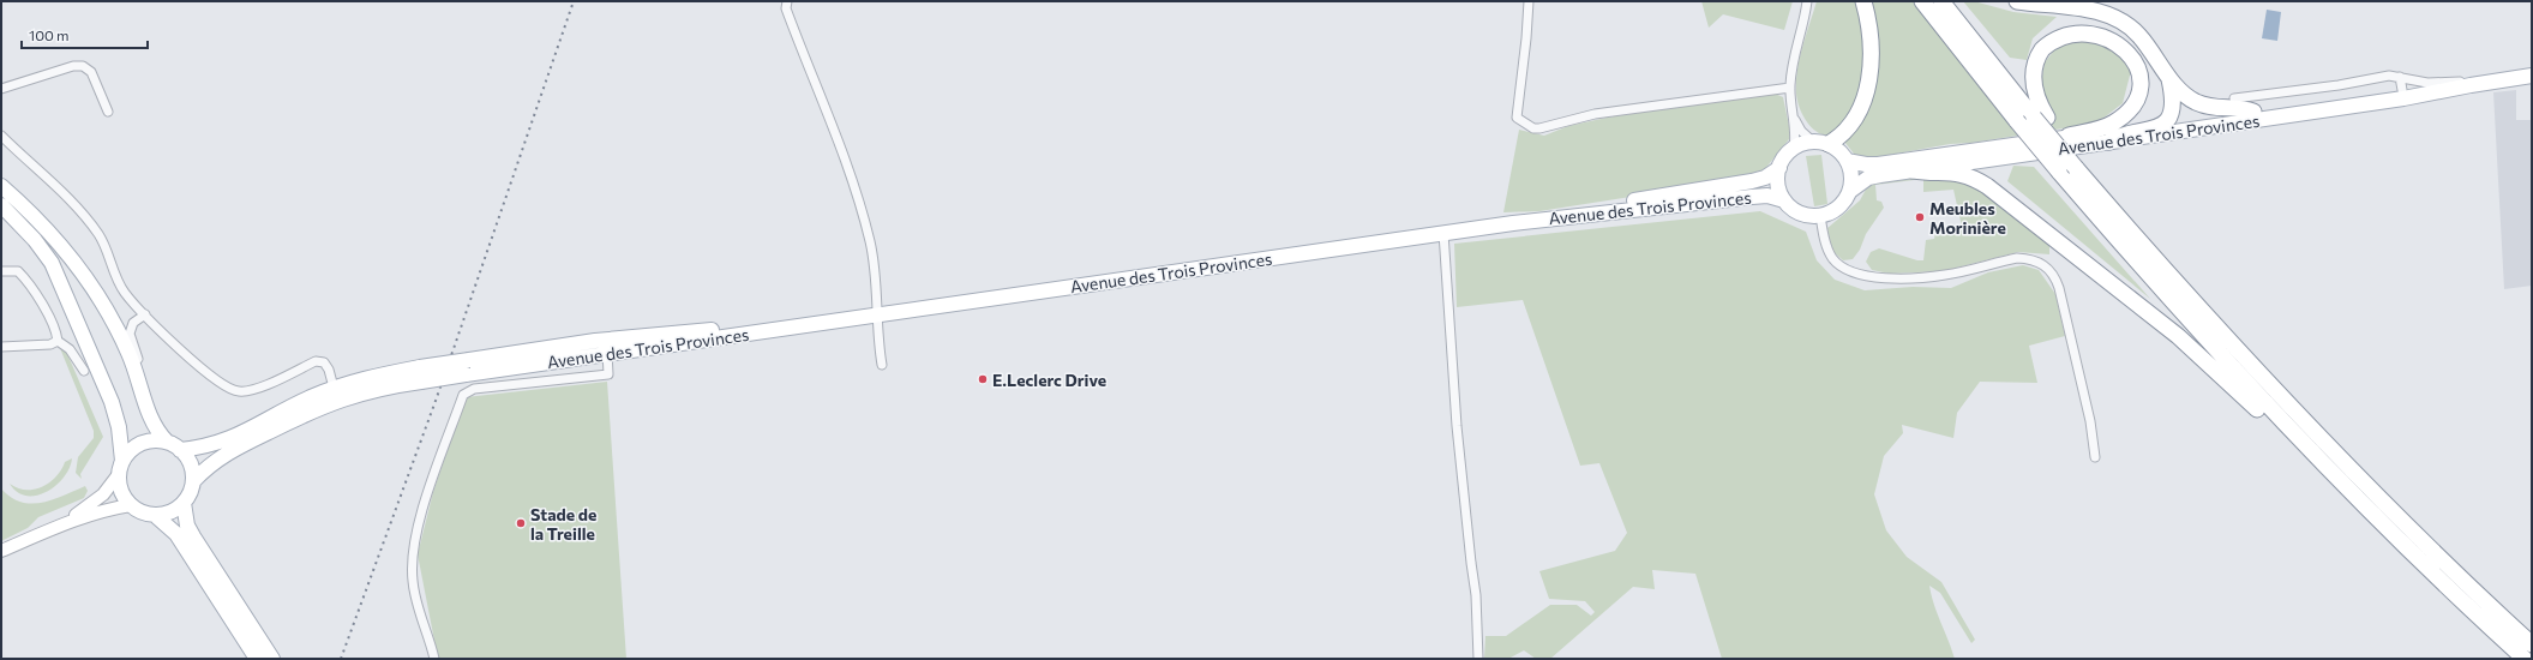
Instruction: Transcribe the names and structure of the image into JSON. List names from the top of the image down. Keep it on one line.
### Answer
{"streets":{"main road":["Avenue des Trois Provinces"]},"places":["Meubles Morinière","E.Leclerc Drive","Stade de la Treille"],"scale_bar":"100 m"}
